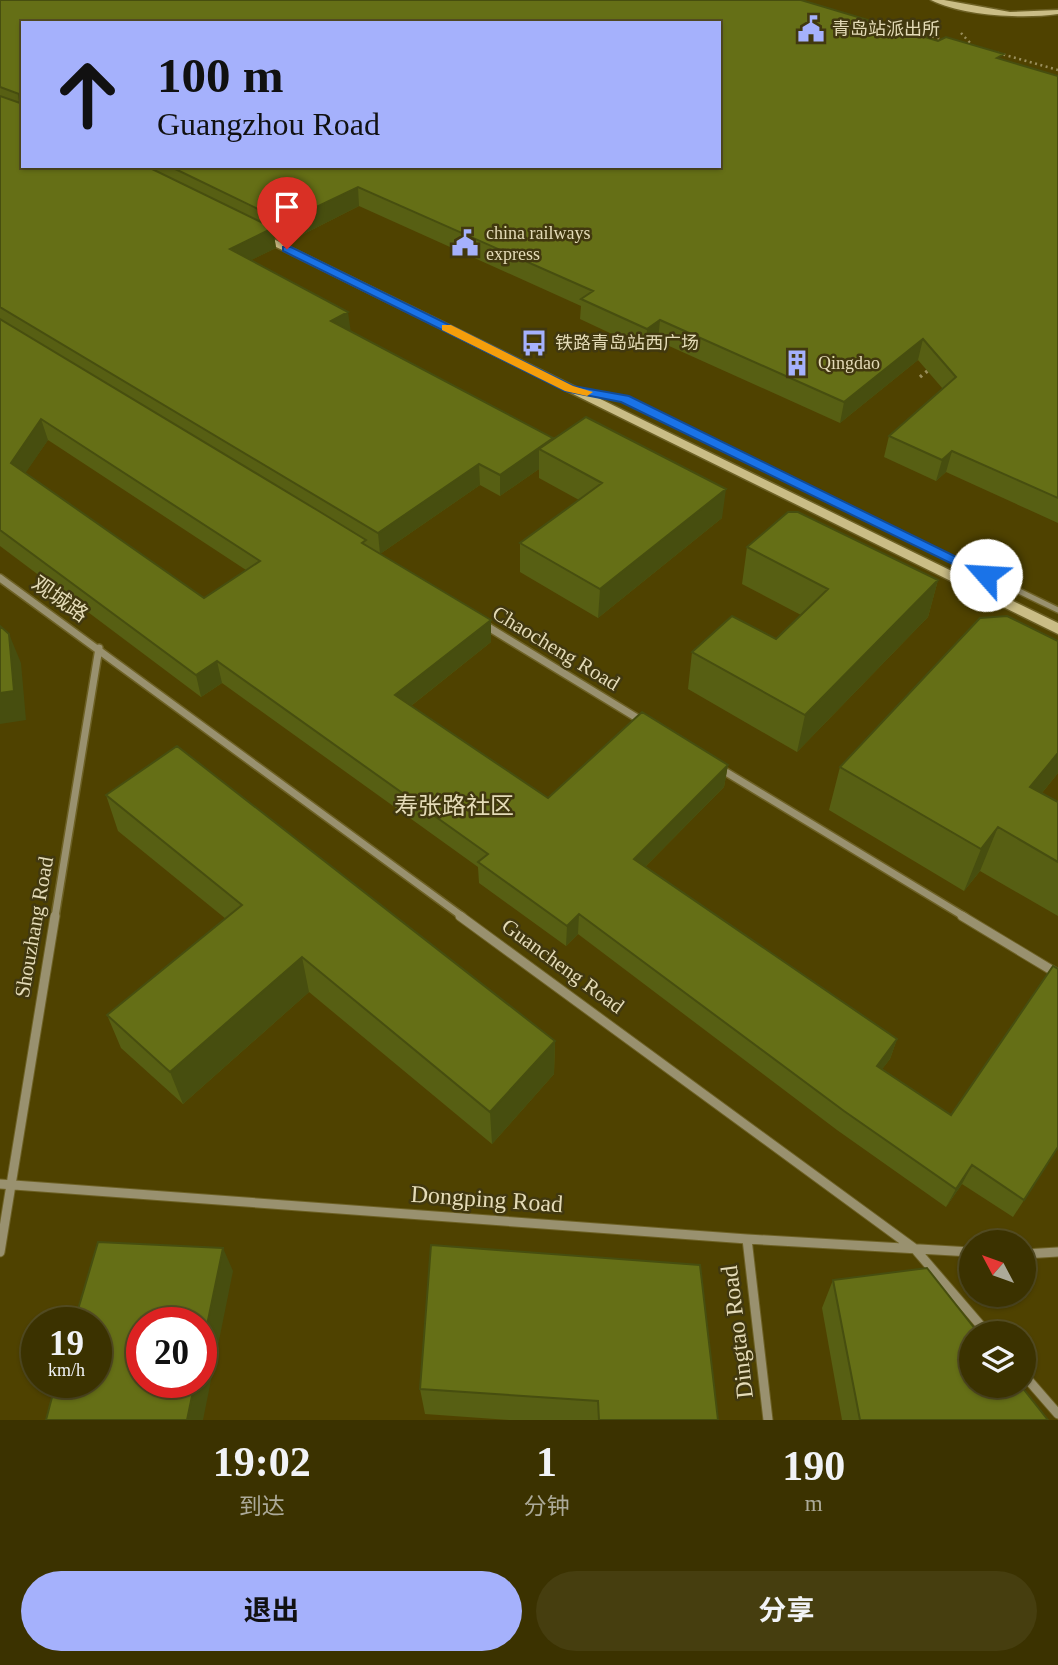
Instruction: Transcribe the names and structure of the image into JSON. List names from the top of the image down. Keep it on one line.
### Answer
{"streets":{"street":["观城路","Chaocheng Road","Shouzhang Road","Guancheng Road","Dongping Road","Dingtao Road"]},"crossings":[["观城路","Shouzhang Road"],["观城路","Guancheng Road"],["Shouzhang Road","Guancheng Road"],["Shouzhang Road","Dongping Road"],["Guancheng Road","Dongping Road"],["Dongping Road","Dingtao Road"]],"districts":["寿张路社区"],"places":{"public building":["青岛站派出所","china railways express"],"bus stop":["铁路青岛站西广场"],"building":["Qingdao"]},"north":"top left","page":{"turn":["100 m","Guangzhou Road"],"speed":"19 km/h","limit":"20","eta":["19:02","到达","1","分钟","190","m"],"buttons":["退出","分享"]}}
